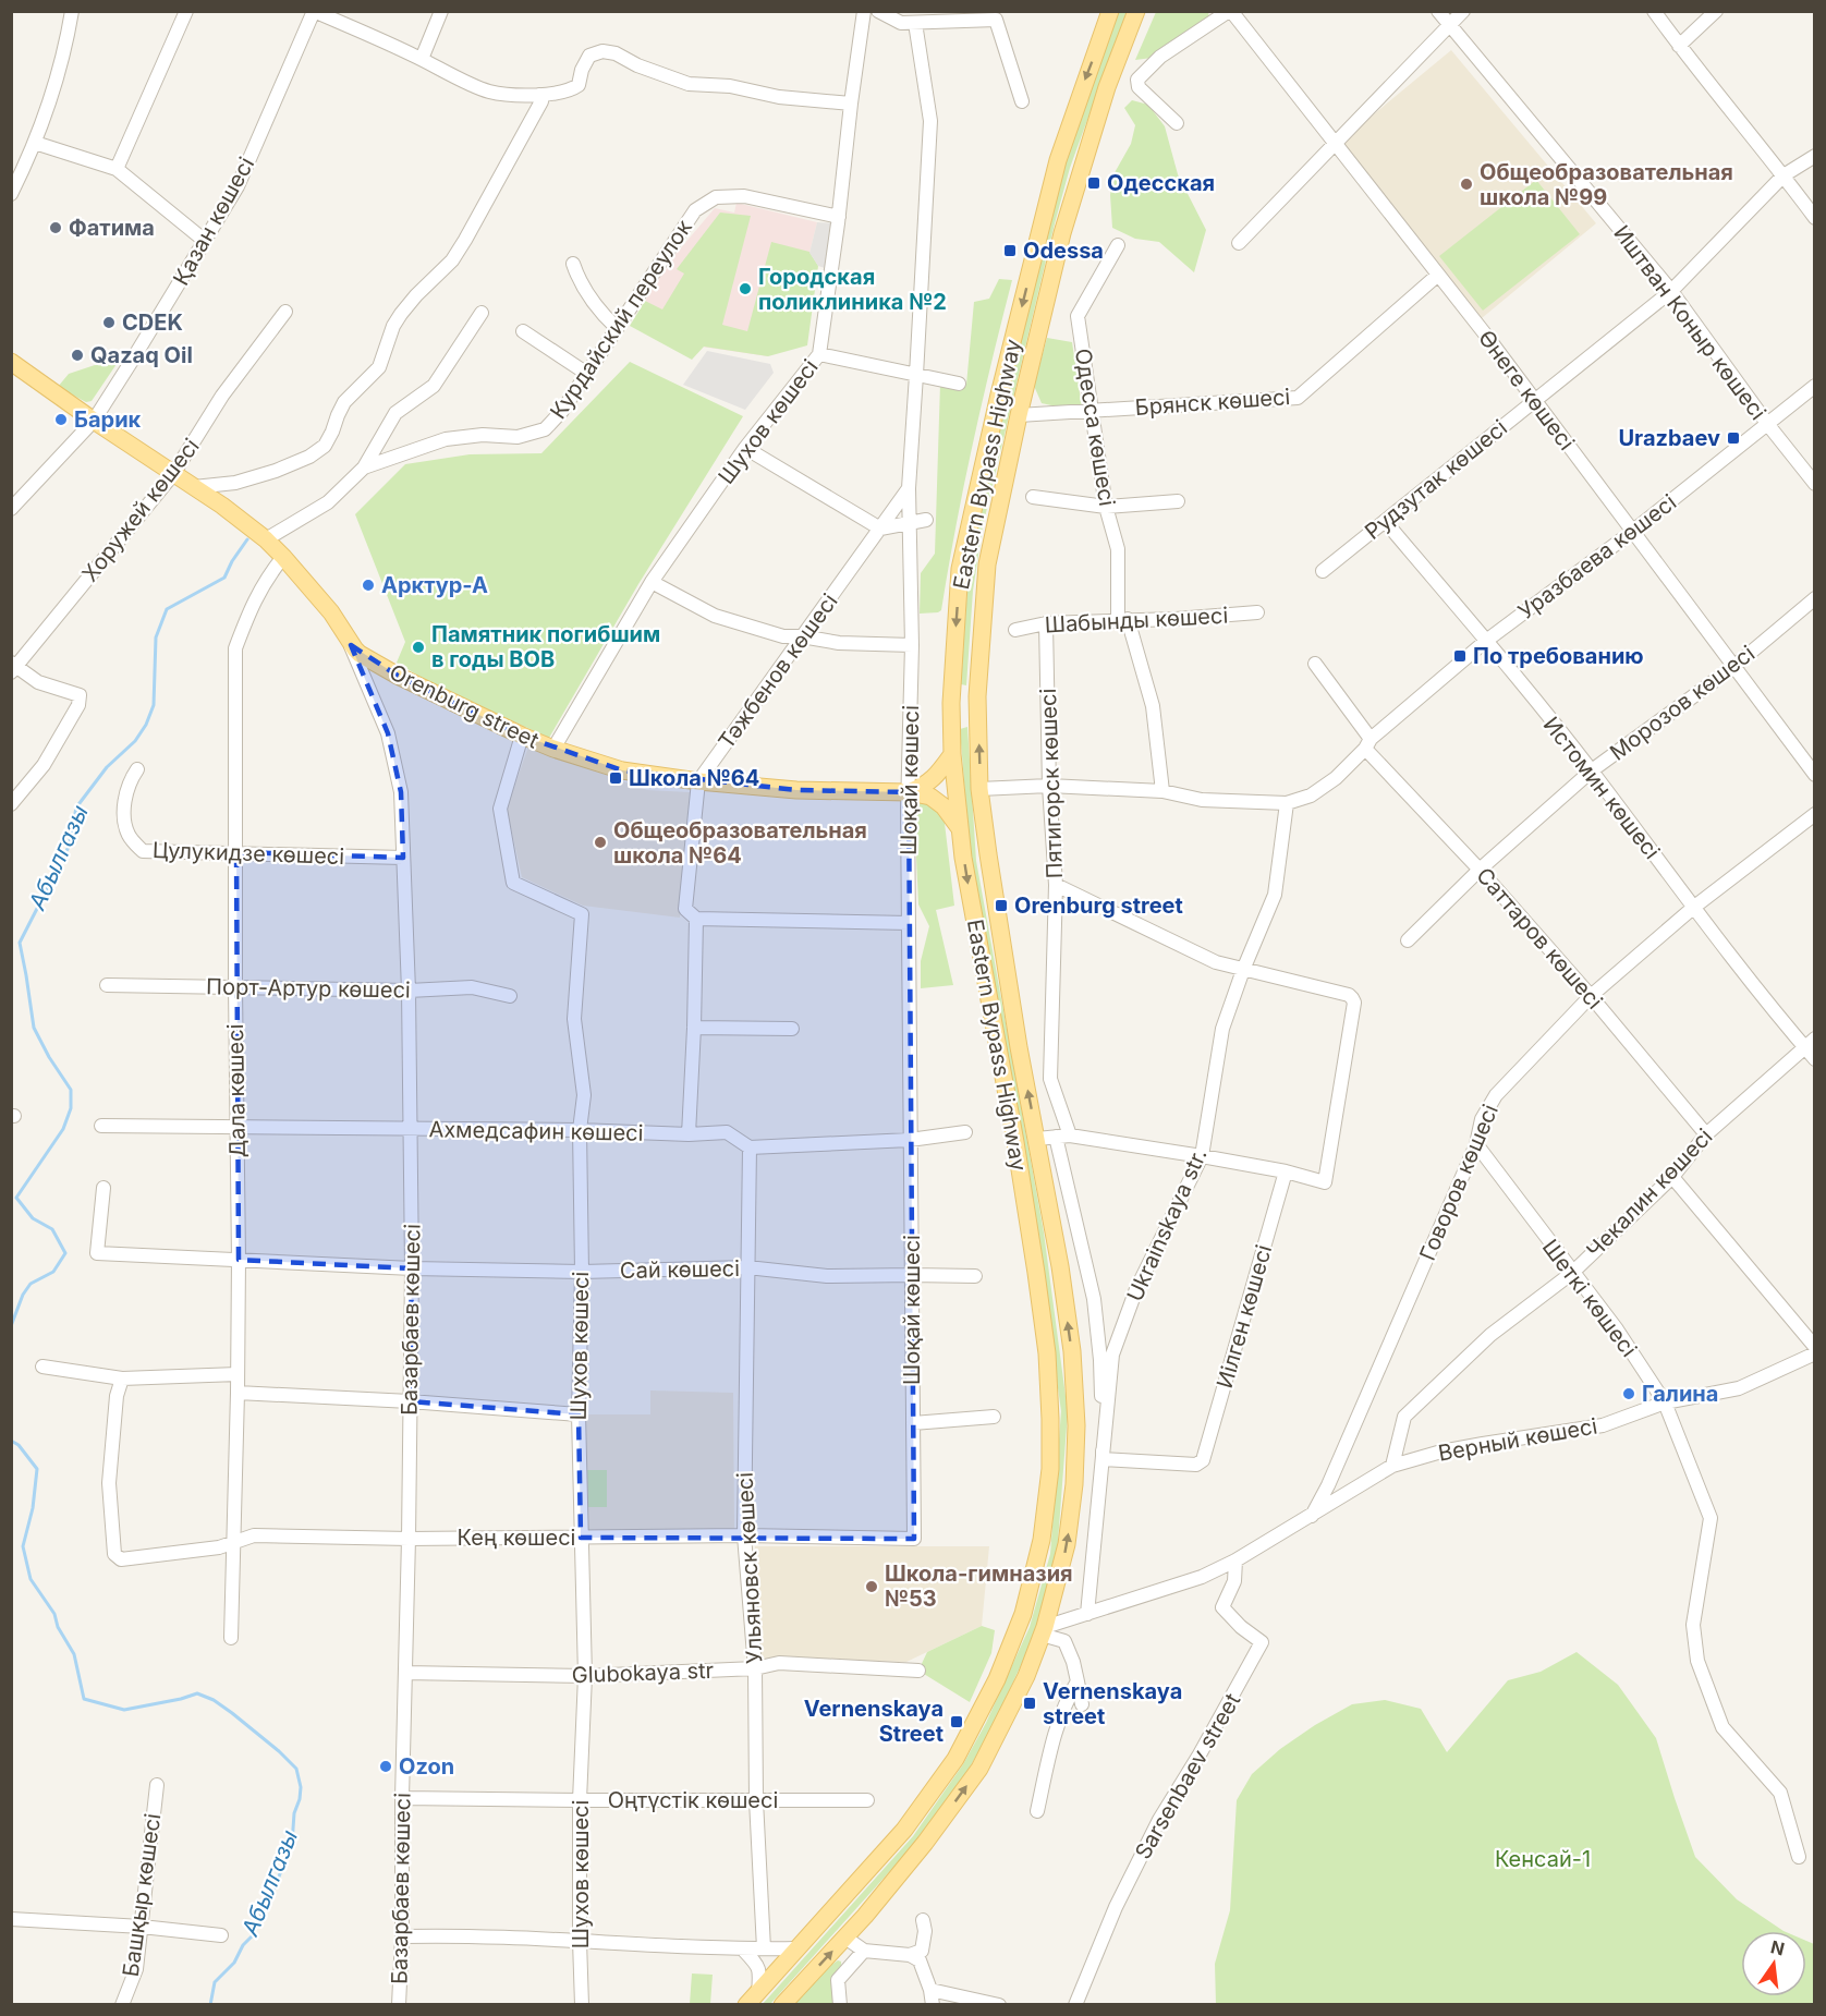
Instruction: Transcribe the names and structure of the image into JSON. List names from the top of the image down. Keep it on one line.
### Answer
{"streets":{"main road":["Eastern Bypass Highway","Orenburg street"],"street":["Қазан көшесі","Курдайский переулок","Иштван Коныр көшесі","Өнеге көшесі","Брянск көшесі","Шухов көшесі","Одесса көшесі","Рудзутак көшесі","Хоружей көшесі","Уразбаева көшесі","Шабынды көшесі","Тәжбенов көшесі","Морозов көшесі","Шоқай көшесі","Пятигорск көшесі","Истомин көшесі","Цулукидзе көшесі","Саттаров көшесі","Порт-Артур көшесі","Дала көшесі","Ахмедсафин көшесі","Говоров көшесі","Чекалин көшесі","Ukrainskaya str.","Сай көшесі","Шеткі көшесі","Иілген көшесі","Базарбаев көшесі","Верный көшесі","Кең көшесі","Ульяновск көшесі","Glubokaya str","Sarsenbaev street","Оңтүстік көшесі","Башқыр көшесі"]},"crossings":[["Қазан көшесі","Orenburg street"],["Курдайский переулок","Шухов көшесі"],["Иштван Коныр көшесі","Рудзутак көшесі"],["Иштван Коныр көшесі","Уразбаева көшесі"],["Өнеге көшесі","Брянск көшесі"],["Өнеге көшесі","Рудзутак көшесі"],["Өнеге көшесі","Уразбаева көшесі"],["Өнеге көшесі","Морозов көшесі"],["Брянск көшесі","Одесса көшесі"],["Брянск көшесі","Eastern Bypass Highway"],["Шухов көшесі","Orenburg street"],["Шухов көшесі","Ахмедсафин көшесі"],["Шухов көшесі","Сай көшесі"],["Шухов көшесі","Кең көшесі"],["Шухов көшесі","Glubokaya str"],["Шухов көшесі","Оңтүстік көшесі"],["Одесса көшесі","Уразбаева көшесі"],["Одесса көшесі","Шабынды көшесі"],["Eastern Bypass Highway","Уразбаева көшесі"],["Eastern Bypass Highway","Верный көшесі"],["Рудзутак көшесі","Истомин көшесі"],["Хоружей көшесі","Orenburg street"],["Уразбаева көшесі","Пятигорск көшесі"],["Уразбаева көшесі","Истомин көшесі"],["Уразбаева көшесі","Саттаров көшесі"],["Уразбаева көшесі","Ukrainskaya str."],["Шабынды көшесі","Пятигорск көшесі"],["Тәжбенов көшесі","Orenburg street"],["Тәжбенов көшесі","Шоқай көшесі"],["Тәжбенов көшесі","Ахмедсафин көшесі"],["Морозов көшесі","Истомин көшесі"],["Морозов көшесі","Саттаров көшесі"],["Orenburg street","Шоқай көшесі"],["Orenburg street","Дала көшесі"],["Orenburg street","Базарбаев көшесі"],["Шоқай көшесі","Сай көшесі"],["Шоқай көшесі","Кең көшесі"],["Пятигорск көшесі","Ukrainskaya str."],["Пятигорск көшесі","Иілген көшесі"],["Истомин көшесі","Говоров көшесі"],["Истомин көшесі","Чекалин көшесі"],["Цулукидзе көшесі","Дала көшесі"],["Цулукидзе көшесі","Базарбаев көшесі"],["Саттаров көшесі","Говоров көшесі"],["Саттаров көшесі","Чекалин көшесі"],["Порт-Артур көшесі","Дала көшесі"],["Порт-Артур көшесі","Базарбаев көшесі"],["Дала көшесі","Ахмедсафин көшесі"],["Дала көшесі","Сай көшесі"],["Дала көшесі","Кең көшесі"],["Ахмедсафин көшесі","Базарбаев көшесі"],["Ахмедсафин көшесі","Ульяновск көшесі"],["Говоров көшесі","Шеткі көшесі"],["Говоров көшесі","Верный көшесі"],["Чекалин көшесі","Шеткі көшесі"],["Чекалин көшесі","Верный көшесі"],["Ukrainskaya str.","Иілген көшесі"],["Ukrainskaya str.","Верный көшесі"],["Сай көшесі","Базарбаев көшесі"],["Сай көшесі","Ульяновск көшесі"],["Шеткі көшесі","Верный көшесі"],["Базарбаев көшесі","Кең көшесі"],["Базарбаев көшесі","Glubokaya str"],["Базарбаев көшесі","Оңтүстік көшесі"],["Верный көшесі","Sarsenbaev street"],["Кең көшесі","Ульяновск көшесі"],["Ульяновск көшесі","Glubokaya str"],["Ульяновск көшесі","Оңтүстік көшесі"]],"water":["Абылгазы"],"parks":["Кенсай-1"],"places":{"transit":["Одесская","Odessa","Urazbaev","По требованию","Школа №64","Orenburg street","Vernenskaya street","Vernenskaya Street"],"other":["Общеобразовательная школа №99","Фатима","Городская поликлиника №2","CDEK","Qazaq Oil","Барик","Арктур-А","Памятник погибшим в годы ВОВ","Общеобразовательная школа №64","Галина","Школа-гимназия №53","Ozon"]},"north":"top"}
